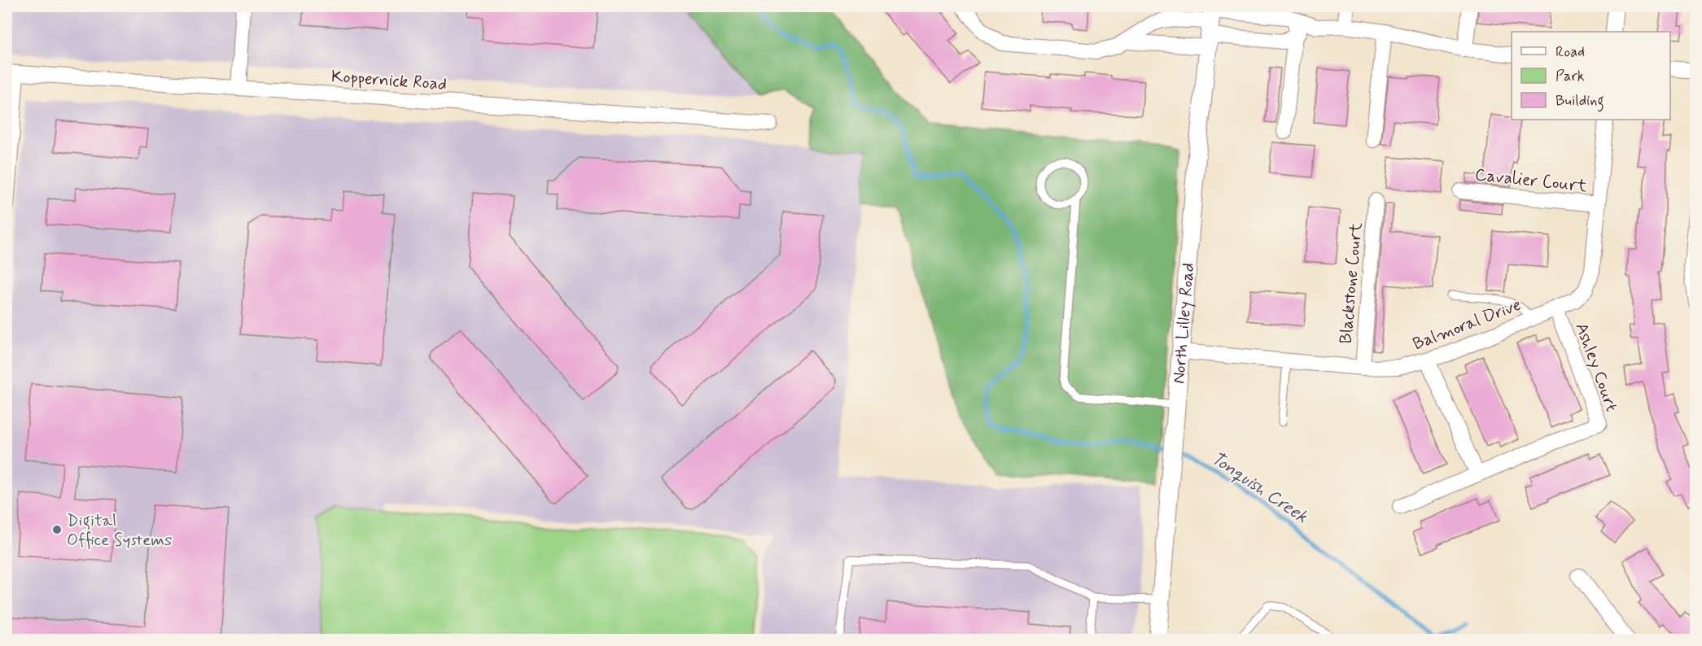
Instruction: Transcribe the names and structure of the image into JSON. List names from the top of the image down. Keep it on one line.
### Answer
{"streets":{"street":["Koppernick Road","Cavalier Court","Blackstone Court","North Lilley Road","Balmoral Drive","Ashley Court"]},"crossings":[["Cavalier Court","Balmoral Drive"],["Blackstone Court","Balmoral Drive"],["North Lilley Road","Balmoral Drive"],["Balmoral Drive","Ashley Court"]],"water":["Tonquish Creek"],"places":["Digital Office Systems"],"legend":["Road","Park","Building"]}
